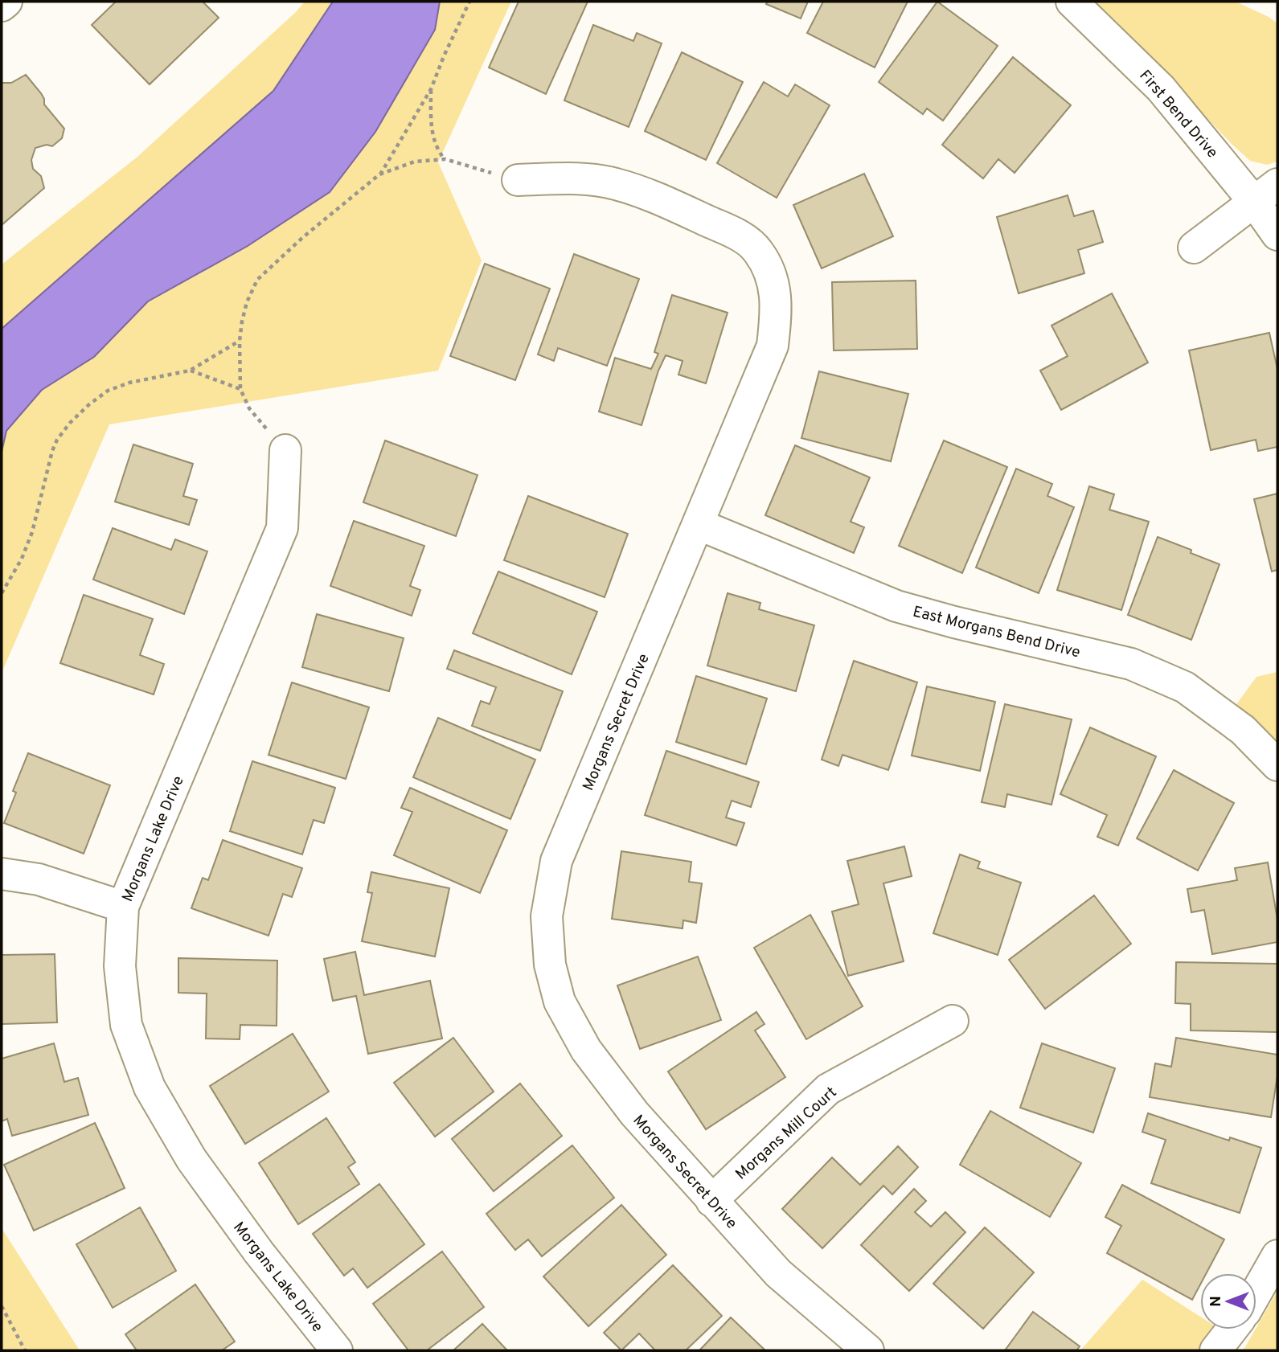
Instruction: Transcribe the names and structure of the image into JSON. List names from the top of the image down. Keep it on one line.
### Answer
{"streets":{"street":["First Bend Drive","East Morgans Bend Drive","Morgans Secret Drive","Morgans Lake Drive","Morgans Mill Court"]},"crossings":[["East Morgans Bend Drive","Morgans Secret Drive"],["Morgans Secret Drive","Morgans Mill Court"]],"north":"left"}
